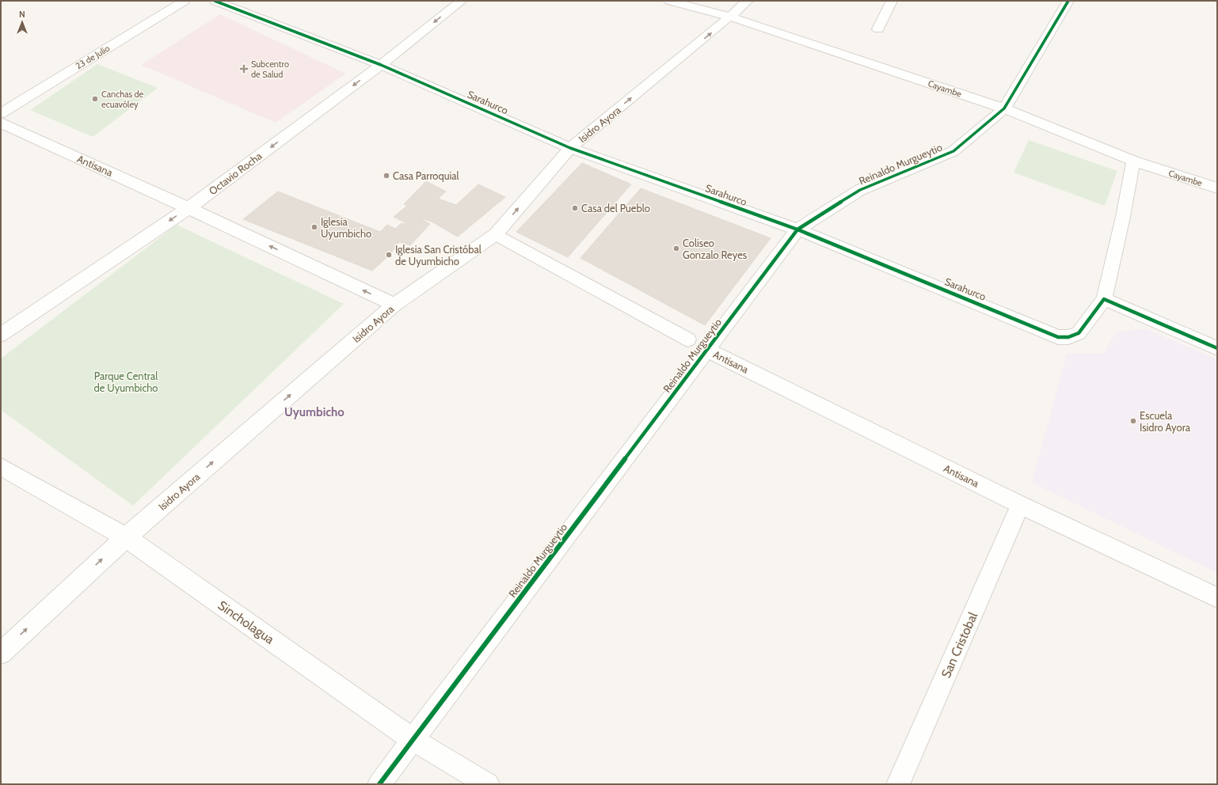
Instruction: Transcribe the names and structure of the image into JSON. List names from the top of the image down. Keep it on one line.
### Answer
{"streets":{"street":["23 de Julio","Cayambe","Sarahurco","Isidro Ayora","Reinaldo Murgueytio","Antisana","Octavio Rocha","Sincholagua","San Cristobal"]},"crossings":[["Cayambe","Isidro Ayora"],["Cayambe","Reinaldo Murgueytio"],["Sarahurco","Isidro Ayora"],["Sarahurco","Reinaldo Murgueytio"],["Sarahurco","Octavio Rocha"],["Isidro Ayora","Antisana"],["Isidro Ayora","Sincholagua"],["Reinaldo Murgueytio","Antisana"],["Reinaldo Murgueytio","Sincholagua"],["Antisana","Octavio Rocha"],["Antisana","San Cristobal"]],"one_way":["Isidro Ayora","Octavio Rocha"],"districts":["Uyumbicho"],"parks":["Parque Central de Uyumbicho"],"places":{"health":["Subcentro de Salud"],"other":["Canchas de ecuavóley","Casa Parroquial","Casa del Pueblo","Iglesia Uyumbicho","Coliseo Gonzalo Reyes","Iglesia San Cristóbal de Uyumbicho","Escuela Isidro Ayora"]},"north":"top"}
